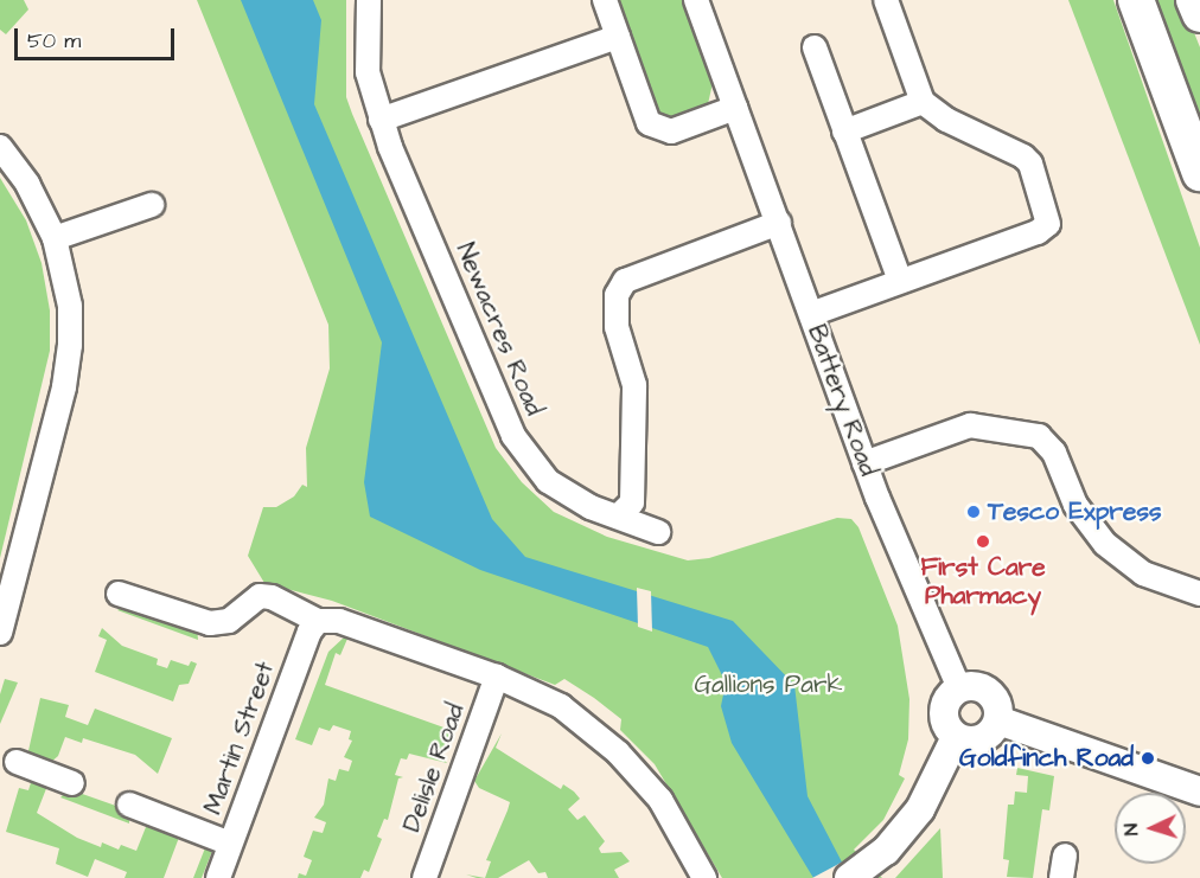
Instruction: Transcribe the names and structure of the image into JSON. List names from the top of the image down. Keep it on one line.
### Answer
{"streets":{"street":["Newacres Road","Battery Road","Martin Street","Delisle Road"]},"parks":["Gallions Park"],"places":["Tesco Express","First Care Pharmacy","Goldfinch Road"],"scale_bar":"50 m","north":"left"}
